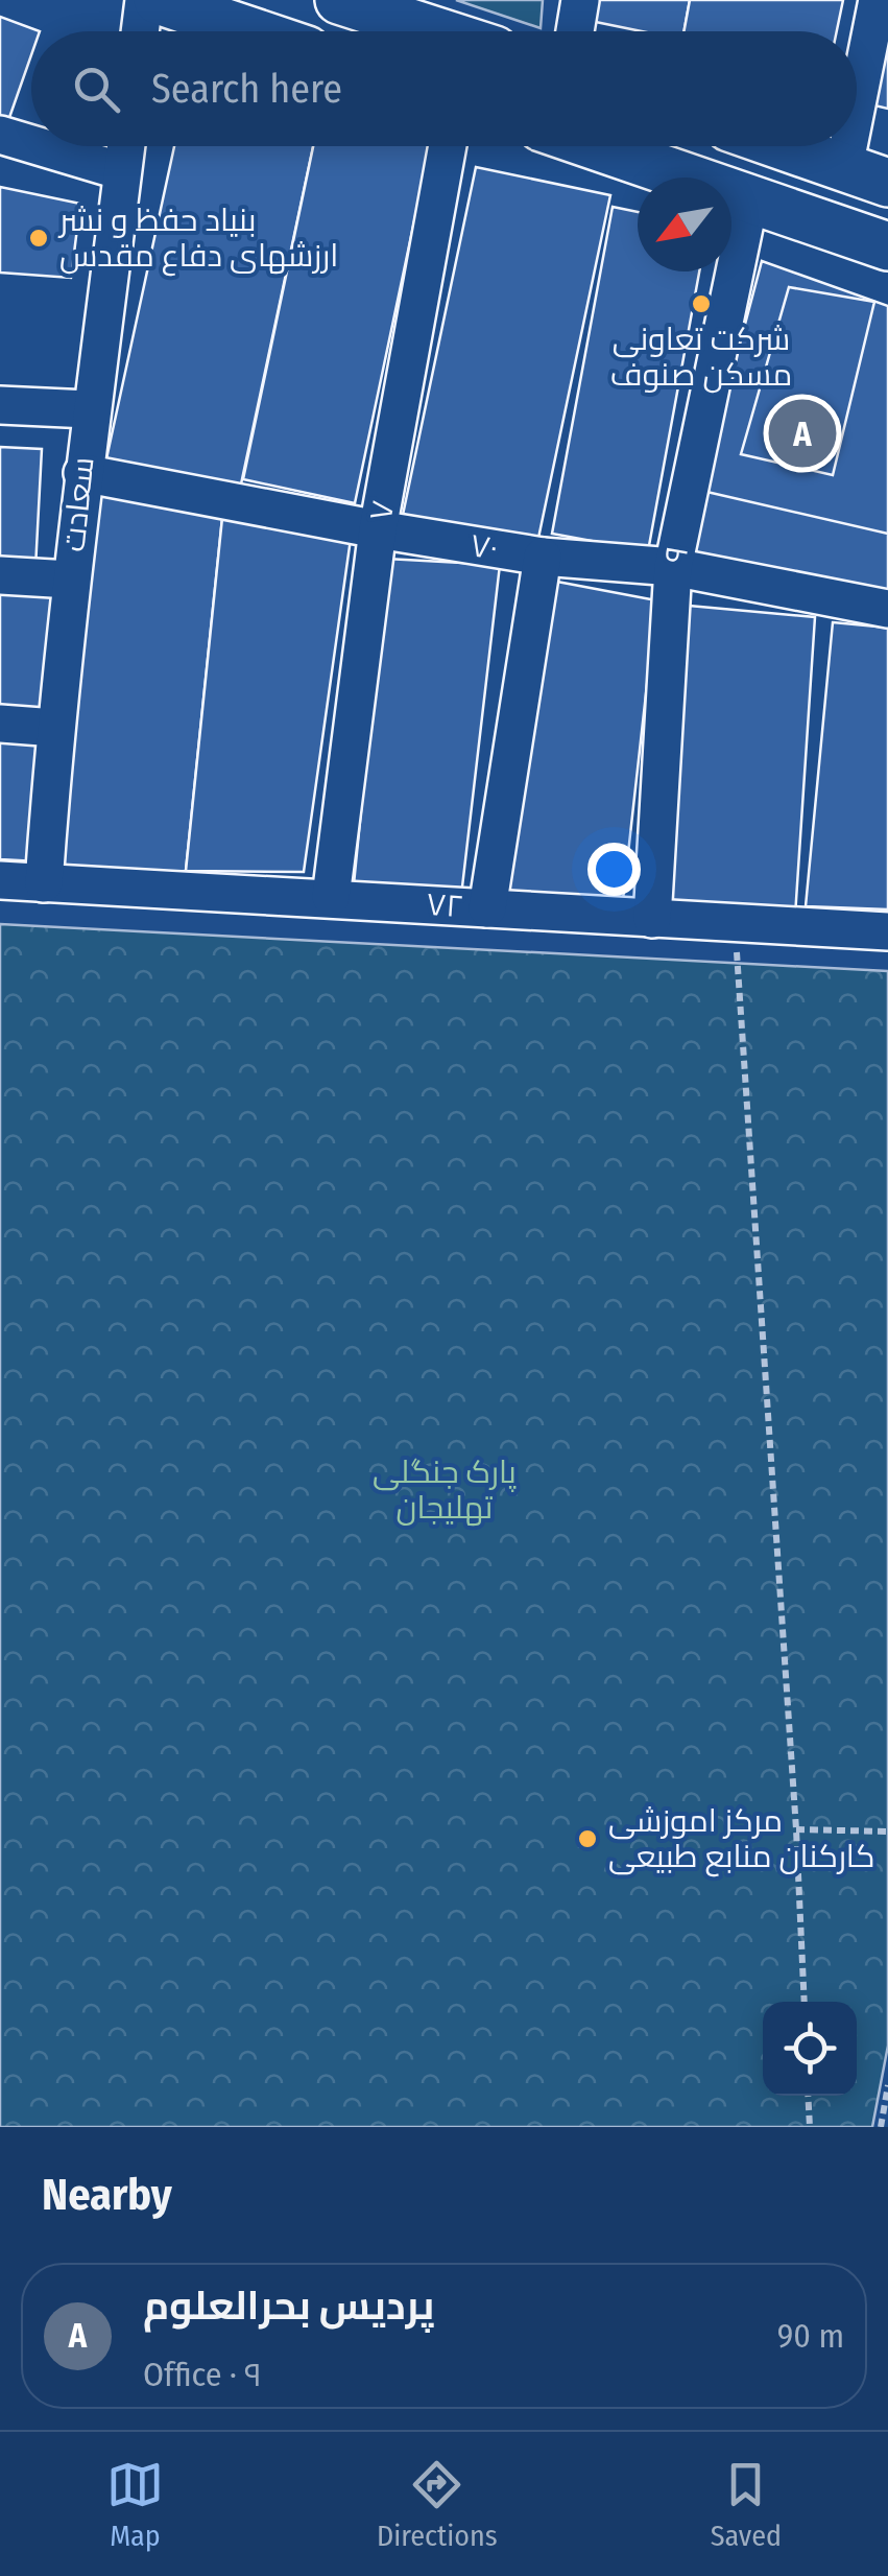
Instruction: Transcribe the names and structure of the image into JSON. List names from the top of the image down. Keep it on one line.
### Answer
{"streets":{"street":["سعادت","۷","۷۰","۹","۷۲"]},"crossings":[["سعادت","۷۰"],["سعادت","۷۲"],["۷","۷۰"],["۷","۷۲"],["۷۰","۹"],["۹","۷۲"]],"parks":["پارک جنگلی تهلیجان"],"places":["بنیاد حفظ و نشر ارزشهای دفاع مقدس","شرکت تعاونی مسکن صنوف","مرکز اموزشی کارکنان منابع طبیعی"],"north":"bottom left","page":{"search":"Search here","pins":"A","heading":"Nearby","list":[{"mark":"A","name":"پردیس بحرالعلوم","note":"Office · ۹","value":"90 m"}],"nav":["Map","Directions","Saved"]}}
